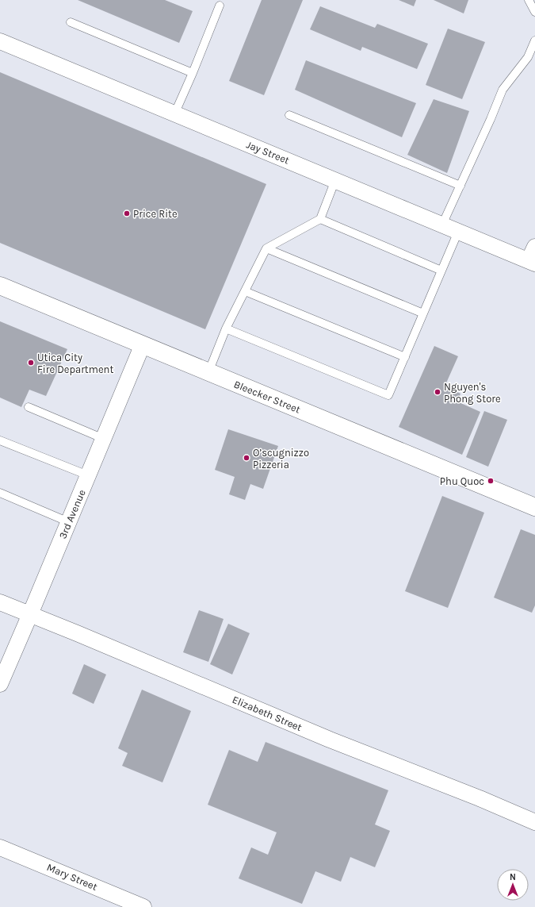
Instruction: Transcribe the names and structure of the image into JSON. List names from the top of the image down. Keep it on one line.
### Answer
{"streets":{"street":["Jay Street","Bleecker Street","3rd Avenue","Elizabeth Street","Mary Street"]},"crossings":[["Bleecker Street","3rd Avenue"],["3rd Avenue","Elizabeth Street"]],"places":["Price Rite","Utica City Fire Department","Nguyen's Phong Store","O’scugnizzo Pizzeria","Phu Quoc"],"north":"top"}
